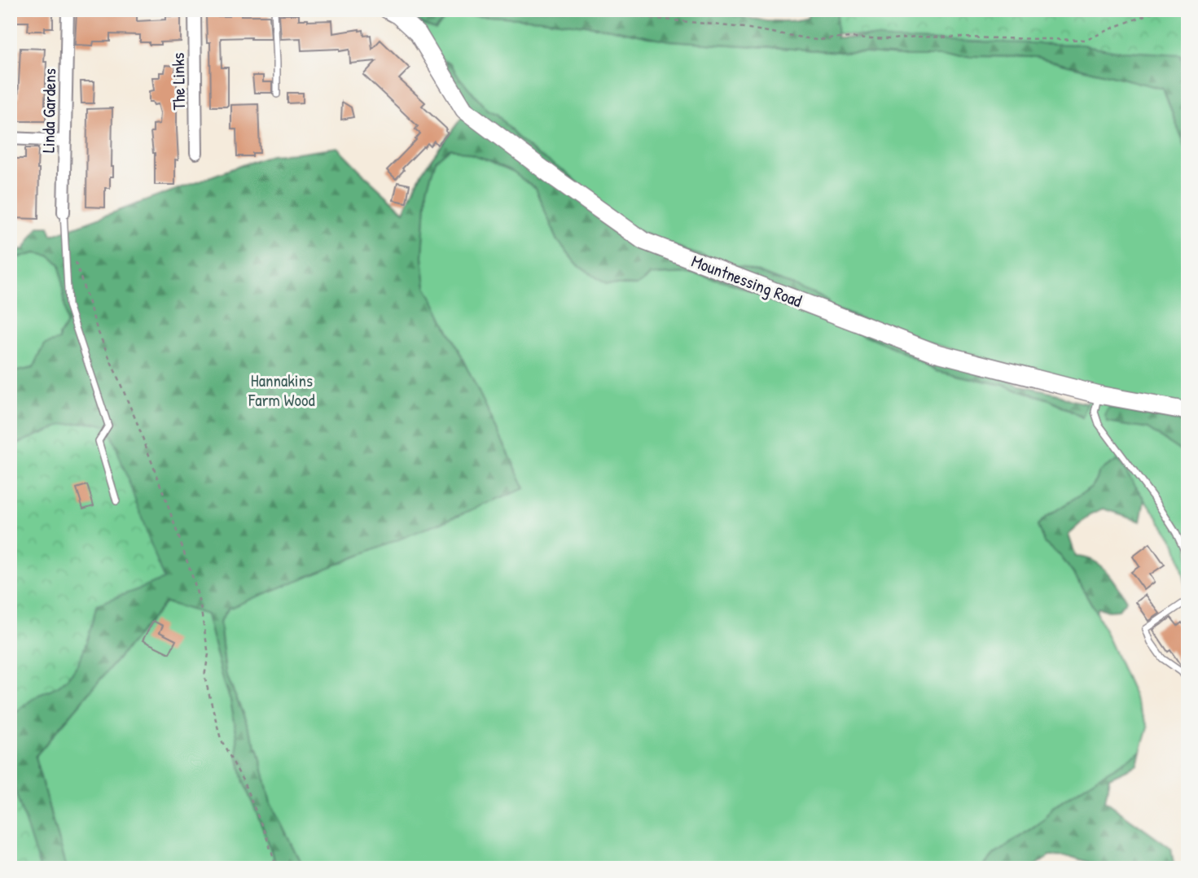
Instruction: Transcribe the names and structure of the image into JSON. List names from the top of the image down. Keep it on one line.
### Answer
{"streets":{"street":["The Links","Linda Gardens","Mountnessing Road"]},"parks":["Hannakins Farm Wood"]}
